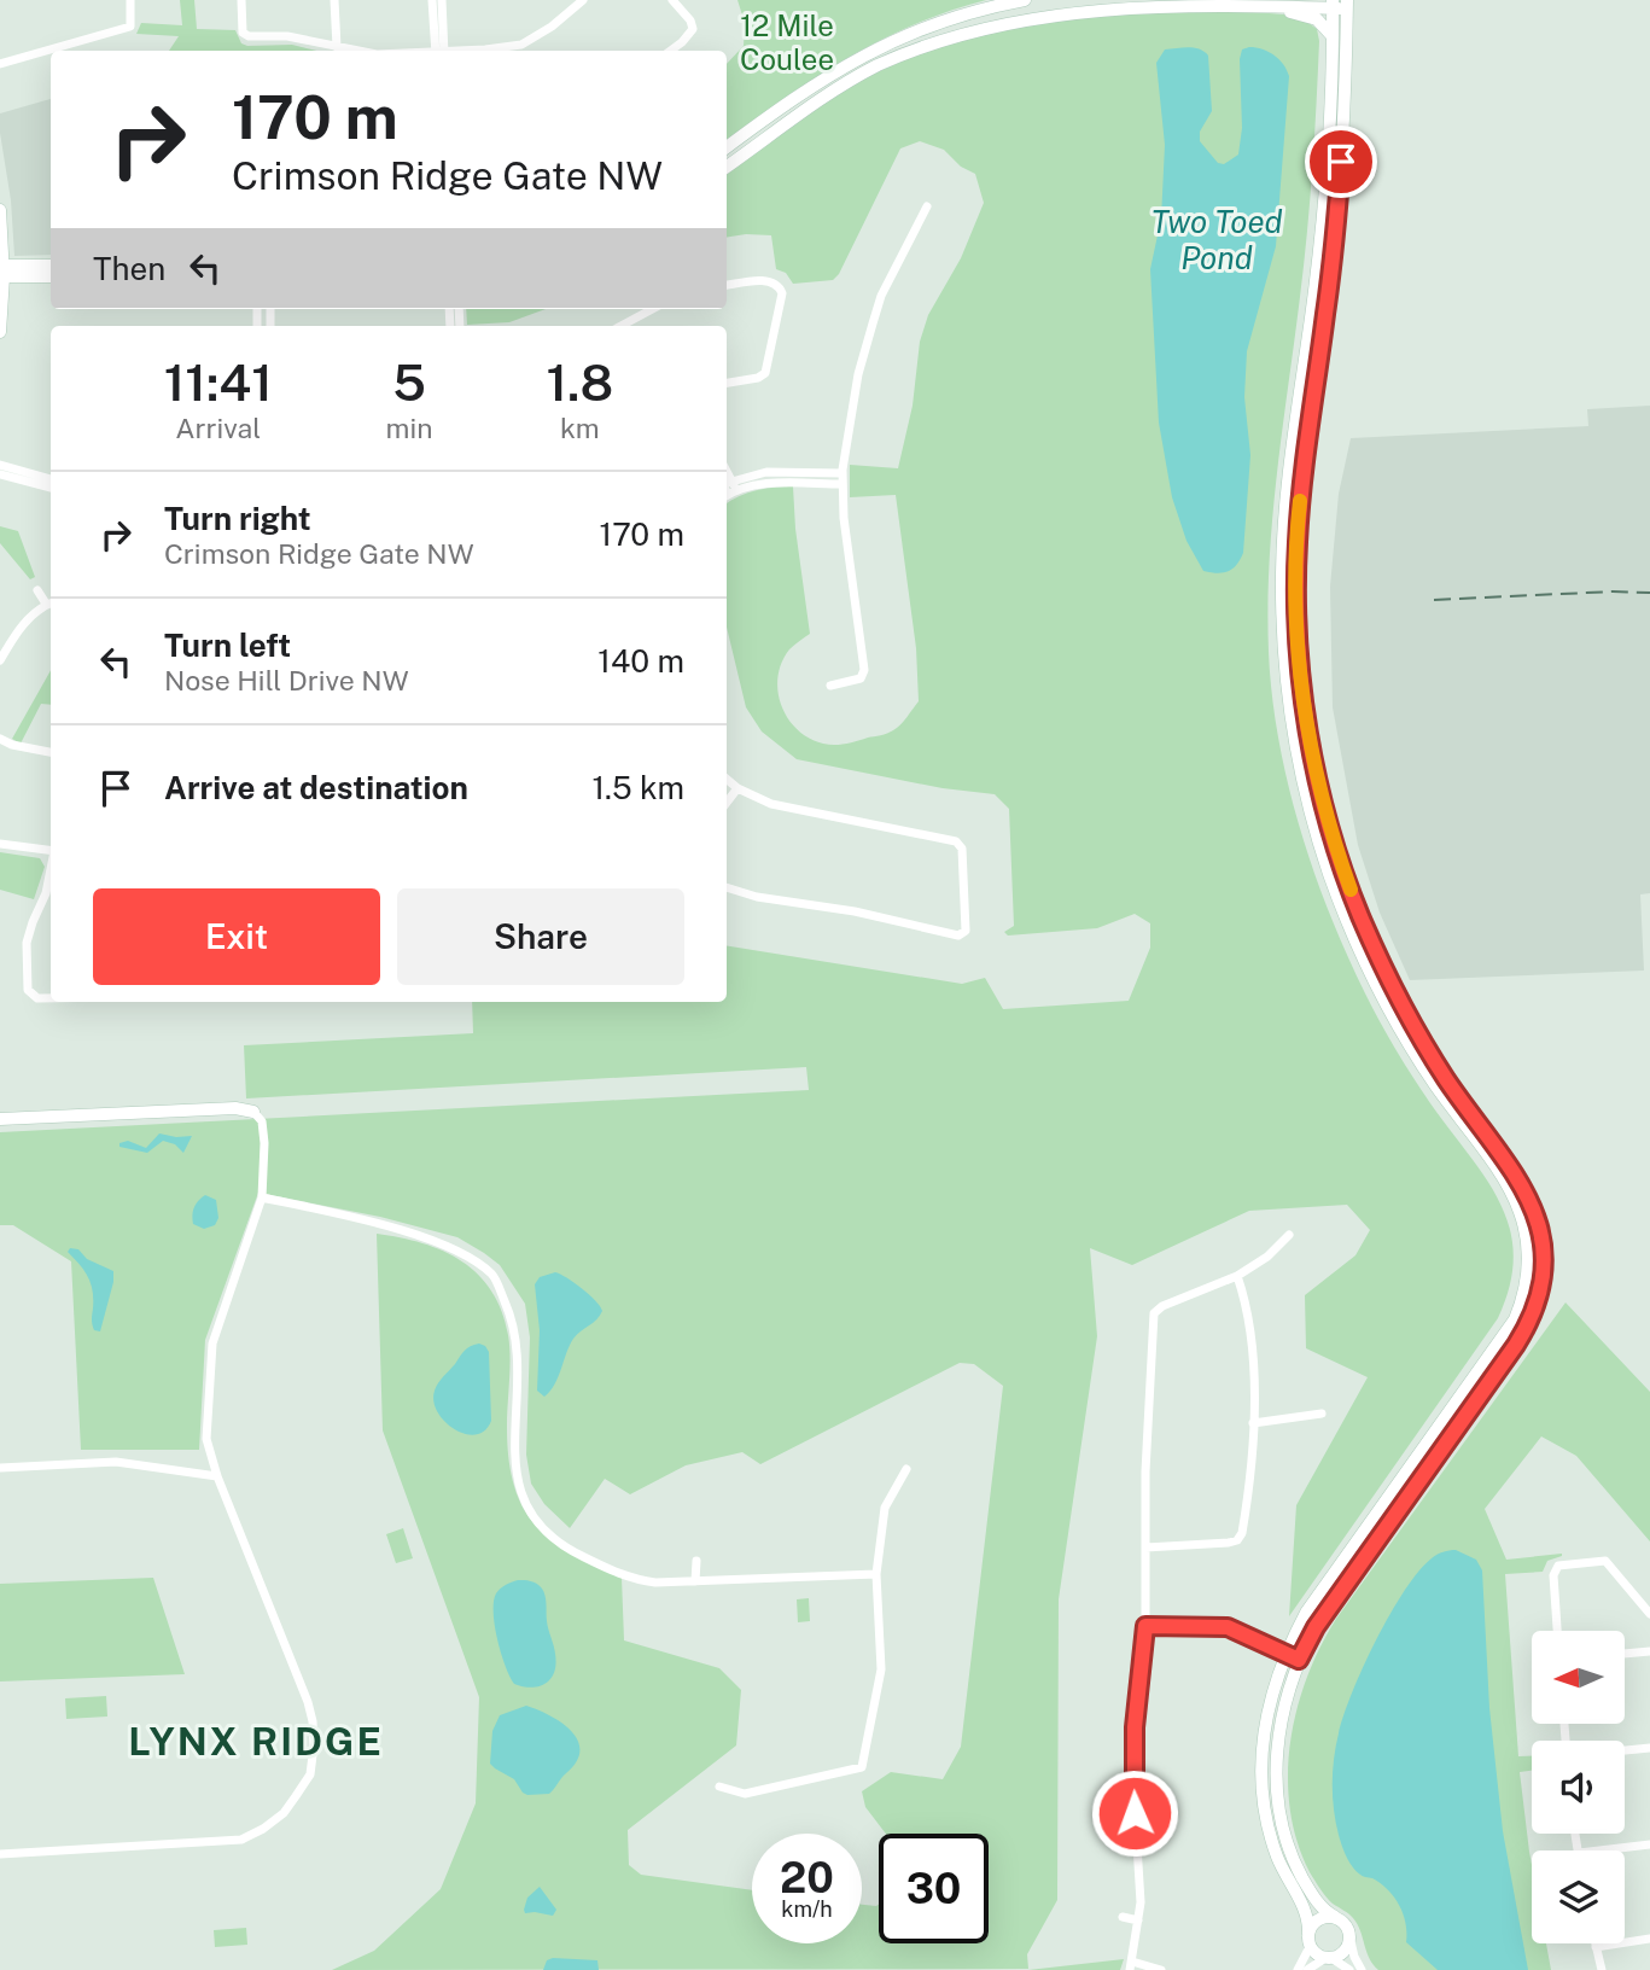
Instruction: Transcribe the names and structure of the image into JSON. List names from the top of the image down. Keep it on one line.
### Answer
{"districts":["LYNX RIDGE"],"water":["Two Toed Pond"],"parks":["12 Mile Coulee"],"north":"left","page":{"turn":["170 m","Crimson Ridge Gate NW"],"then":"Then","eta":["11:41","Arrival","5","min","1.8","km"],"list":[{"name":"Turn right","note":"Crimson Ridge Gate NW","value":"170 m"},{"name":"Turn left","note":"Nose Hill Drive NW","value":"140 m"},{"name":"Arrive at destination","value":"1.5 km"}],"buttons":["Exit","Share"],"speed":"20 km/h","limit":"30"}}
